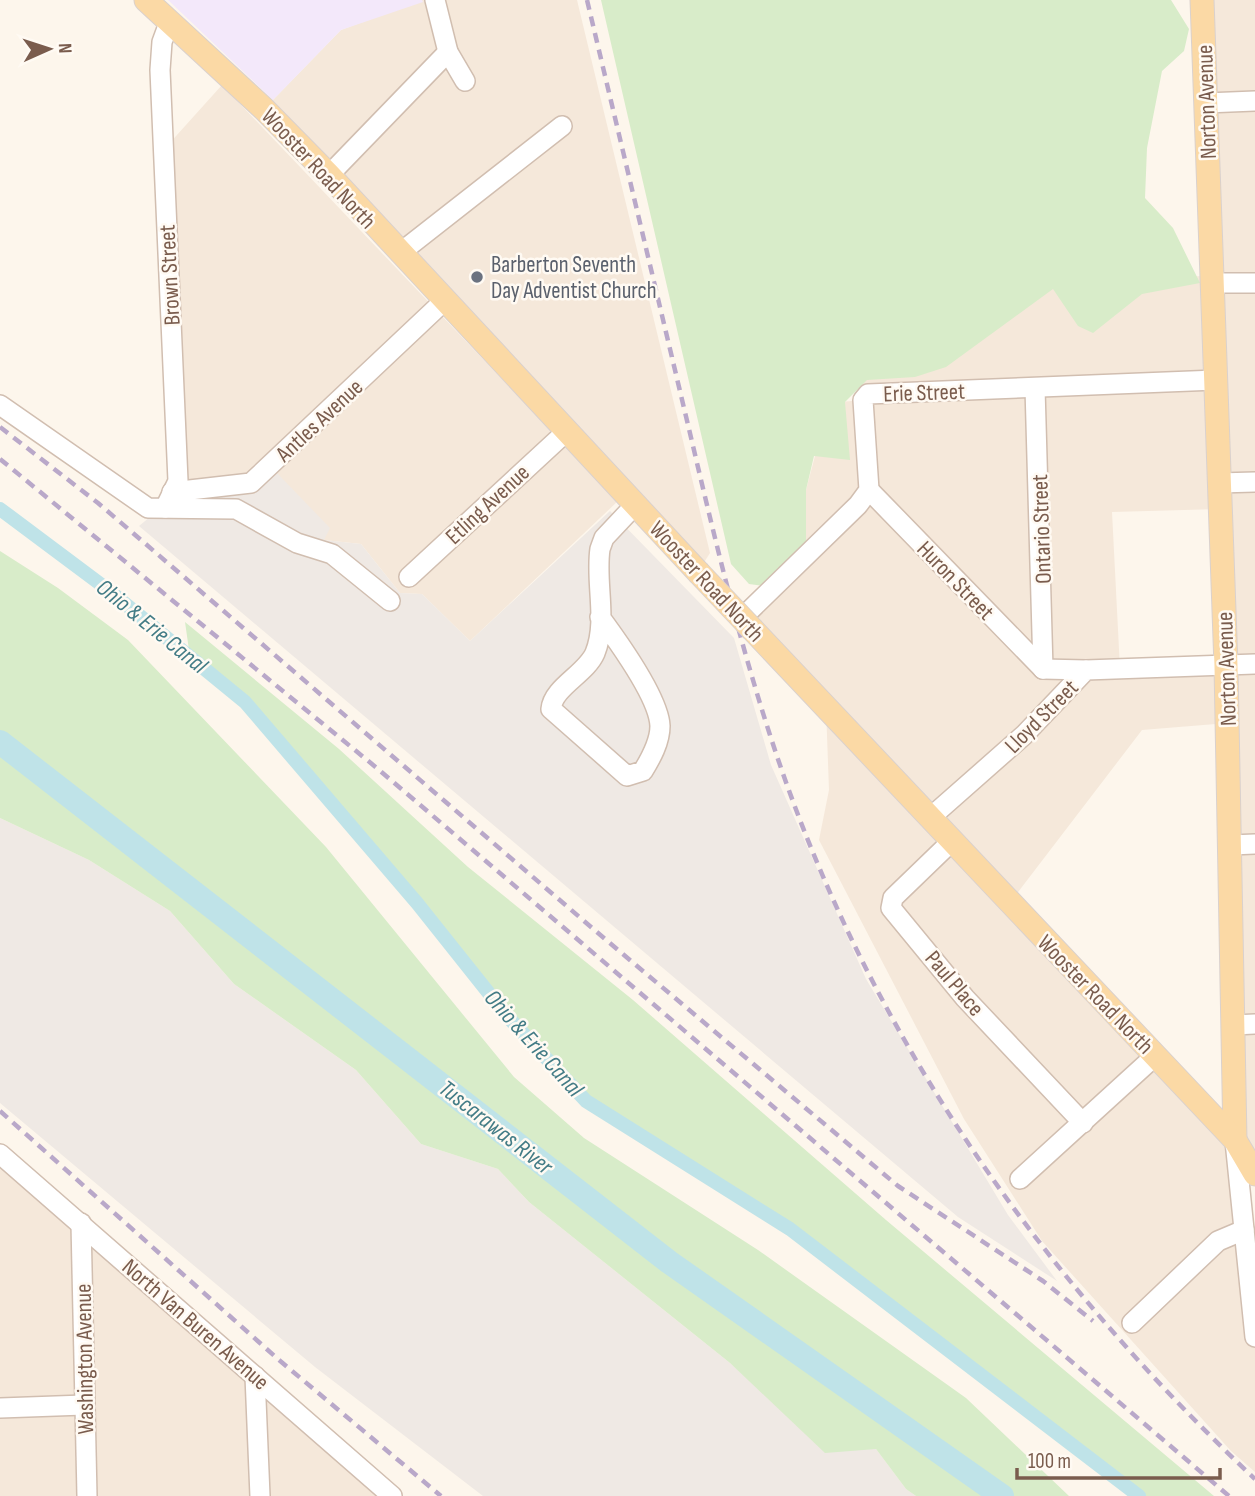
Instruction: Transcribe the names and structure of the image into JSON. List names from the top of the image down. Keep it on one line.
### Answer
{"streets":{"main road":["Norton Avenue","Wooster Road North"],"street":["Brown Street","Erie Street","Antles Avenue","Etling Avenue","Ontario Street","Huron Street","Lloyd Street","Paul Place","North Van Buren Avenue","Washington Avenue"]},"crossings":[["Norton Avenue","Wooster Road North"],["Norton Avenue","Erie Street"],["Norton Avenue","Lloyd Street"],["Wooster Road North","Brown Street"],["Wooster Road North","Antles Avenue"],["Wooster Road North","Etling Avenue"],["Wooster Road North","Lloyd Street"],["Wooster Road North","Paul Place"],["Brown Street","Antles Avenue"],["Erie Street","Ontario Street"],["Erie Street","Huron Street"],["Ontario Street","Huron Street"],["North Van Buren Avenue","Washington Avenue"]],"water":["Ohio & Erie Canal","Tuscarawas River"],"places":["Barberton Seventh Day Adventist Church"],"scale_bar":"100 m","north":"right"}
